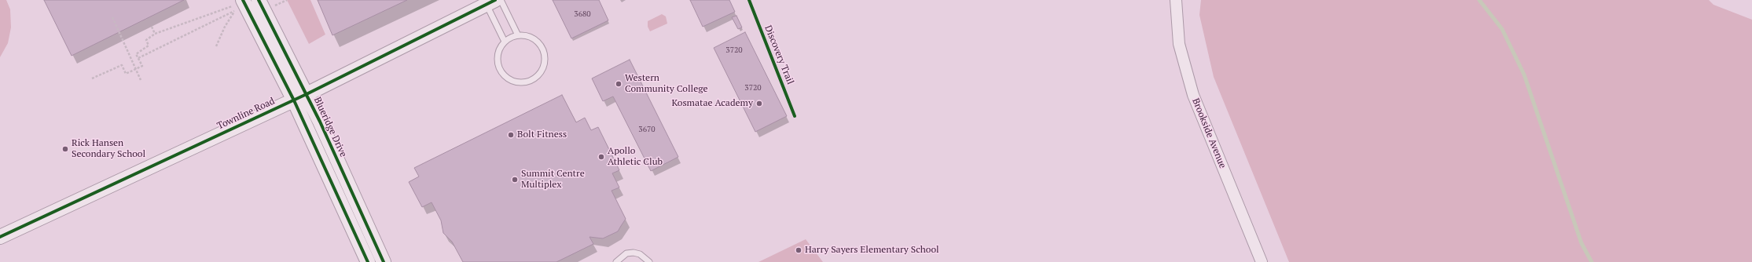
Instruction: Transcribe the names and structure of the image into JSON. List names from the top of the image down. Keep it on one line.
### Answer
{"streets":{"street":["Townline Road","Blueridge Drive","Brookside Avenue"],"cycle path":["Discovery Trail"]},"crossings":[["Townline Road","Blueridge Drive"]],"places":["Western Community College","Kosmatae Academy","Bolt Fitness","Rick Hansen Secondary School","Apollo Athletic Club","Summit Centre Multiplex","Harry Sayers Elementary School"],"house_numbers":["3680","3720","3720","3670"]}
